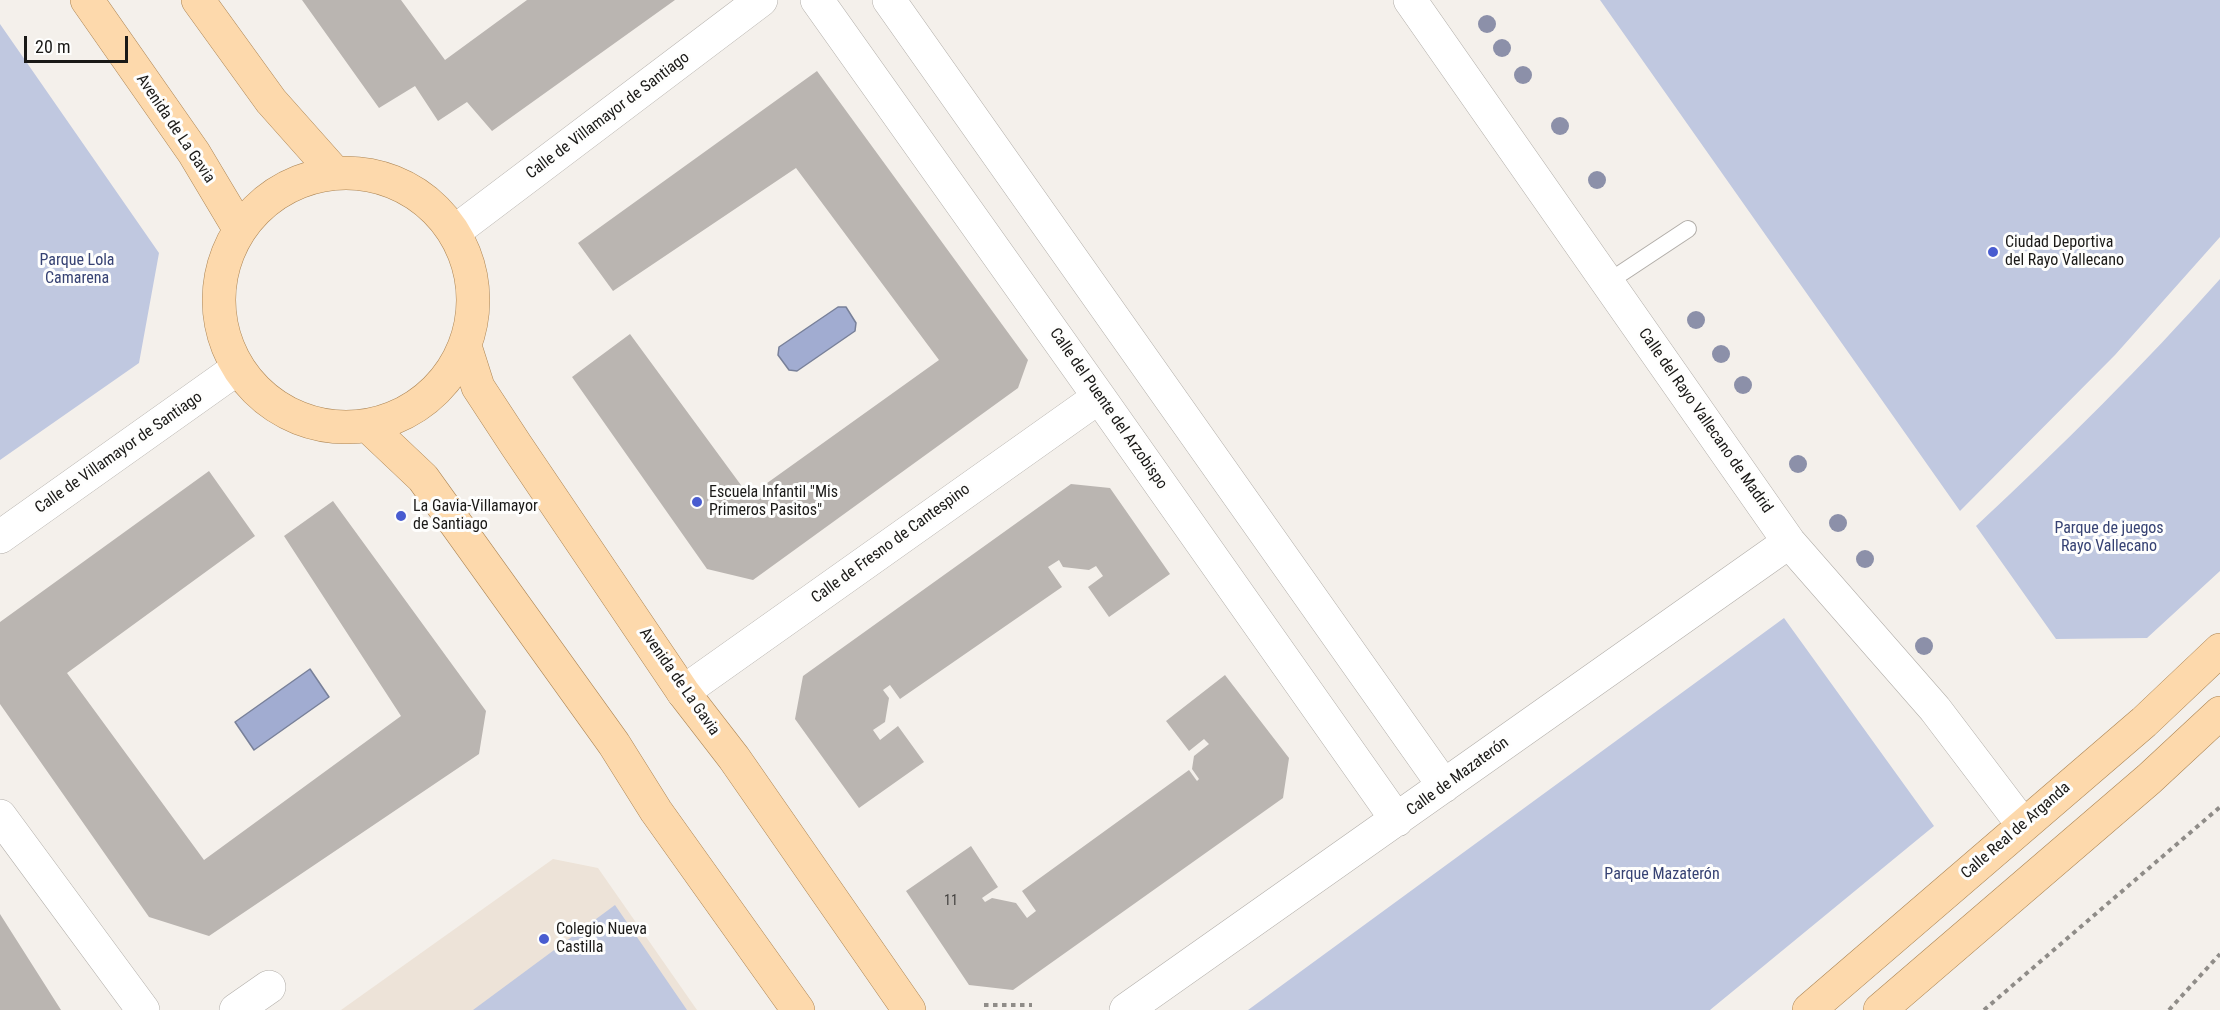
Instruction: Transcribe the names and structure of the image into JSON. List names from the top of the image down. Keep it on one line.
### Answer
{"streets":{"main road":["Avenida de La Gavia","Calle Real de Arganda"],"street":["Calle de Villamayor de Santiago","Calle del Puente del Arzobispo","Calle del Rayo Vallecano de Madrid","Calle de Fresno de Cantespino","Calle de Mazaterón"]},"crossings":[["Avenida de La Gavia","Calle de Fresno de Cantespino"],["Calle del Puente del Arzobispo","Calle de Fresno de Cantespino"],["Calle del Puente del Arzobispo","Calle de Mazaterón"],["Calle del Rayo Vallecano de Madrid","Calle de Mazaterón"],["Calle del Rayo Vallecano de Madrid","Calle Real de Arganda"]],"parks":["Parque Lola Camarena","Parque de juegos Rayo Vallecano","Parque Mazaterón"],"places":["Ciudad Deportiva del Rayo Vallecano","Escuela Infantil \"Mis Primeros Pasitos\"","La Gavia-Villamayor de Santiago","Colegio Nueva Castilla"],"house_numbers":["11"],"scale_bar":"20 m"}
